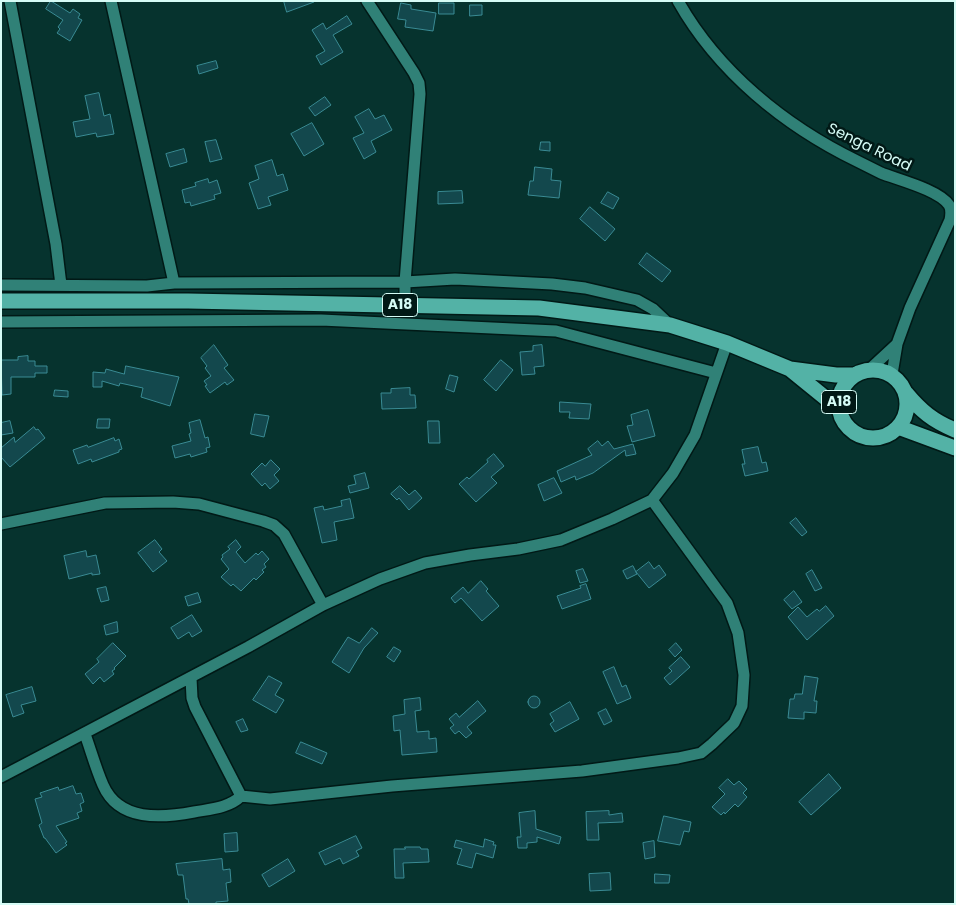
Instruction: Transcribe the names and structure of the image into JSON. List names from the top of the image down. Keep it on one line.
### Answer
{"streets":{"highway":["A18"],"street":["Senga Road"]},"crossings":[["Senga Road","A18"]]}
